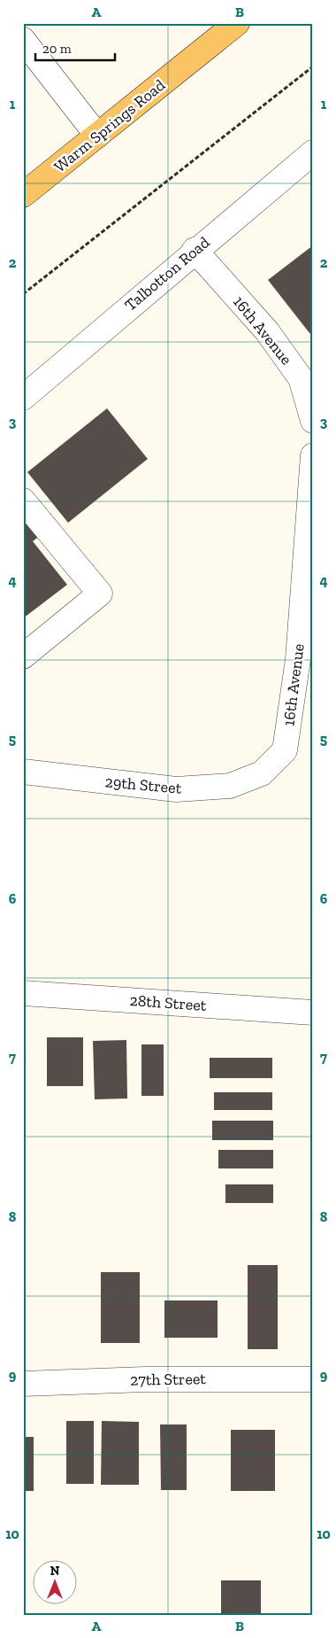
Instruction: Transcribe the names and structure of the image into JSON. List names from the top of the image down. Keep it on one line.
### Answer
{"streets":{"main road":["Warm Springs Road"],"street":["Talbotton Road","16th Avenue","29th Street","28th Street","27th Street"]},"crossings":[["Talbotton Road","16th Avenue"],["16th Avenue","29th Street"]],"scale_bar":"20 m","north":"top","grid":{"columns":["A","B"],"rows":["1","2","3","4","5","6","7","8","9","10"]}}
